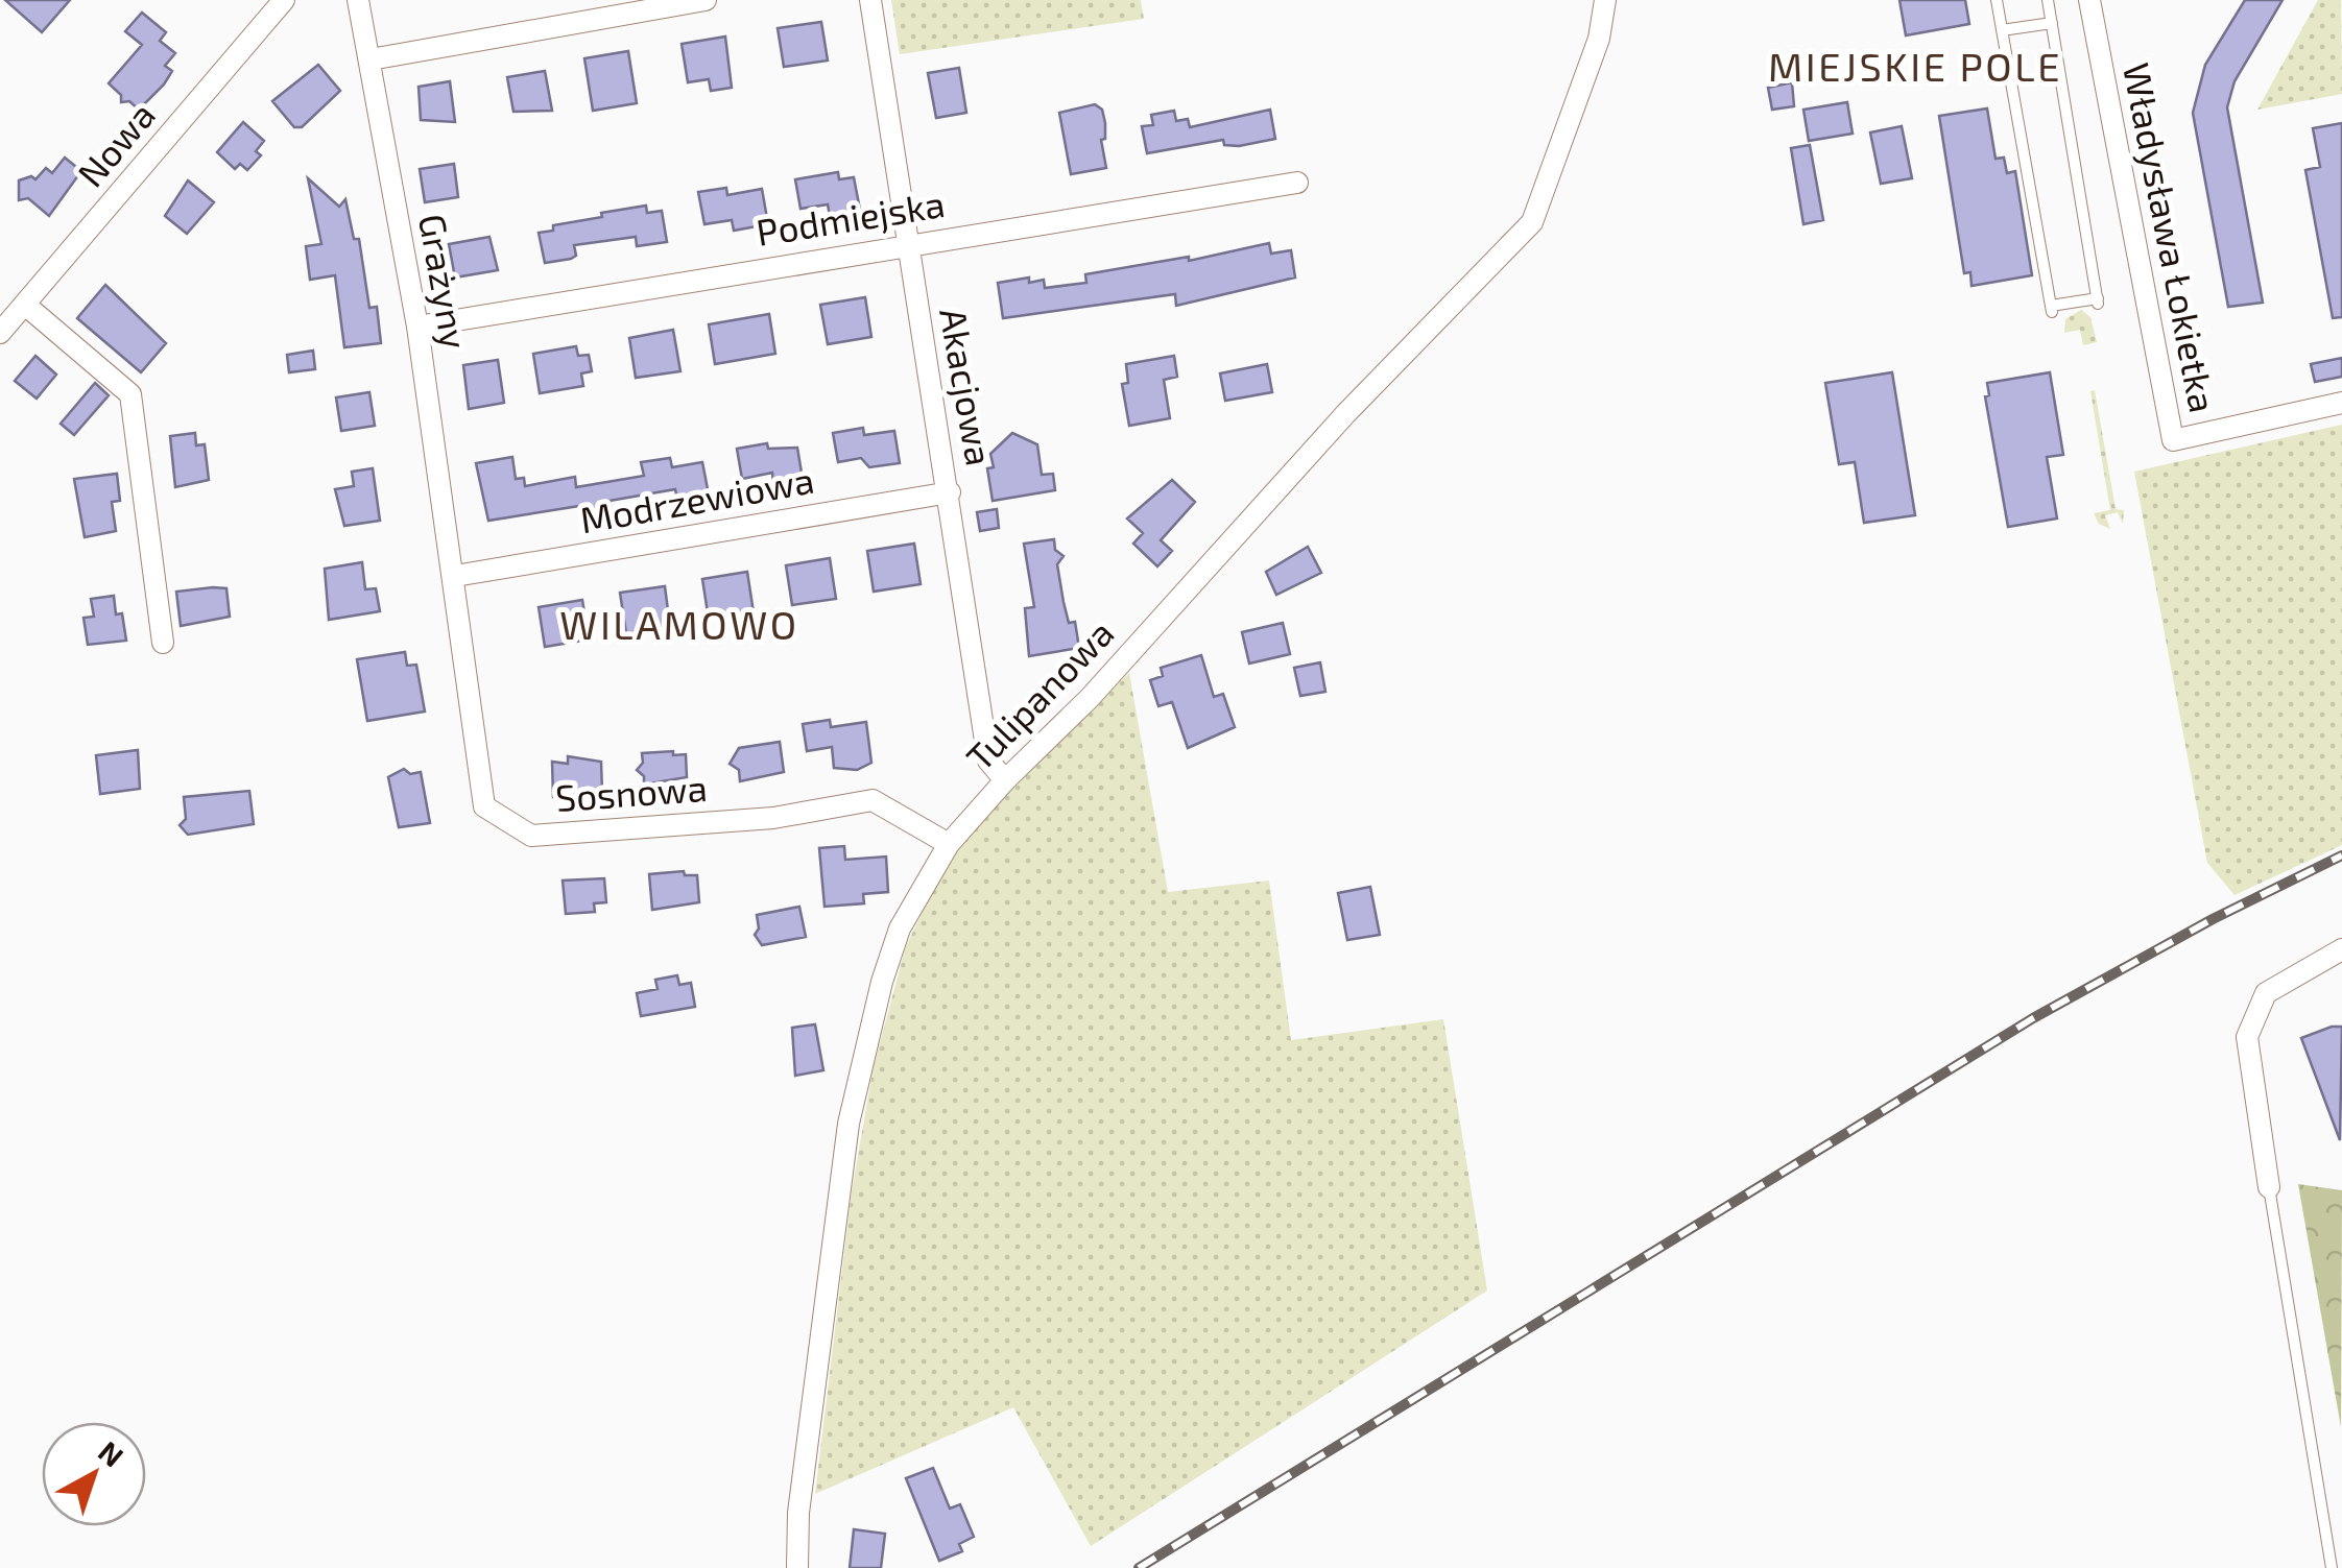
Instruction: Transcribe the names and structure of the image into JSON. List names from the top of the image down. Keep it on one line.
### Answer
{"streets":{"street":["Nowa","Podmiejska","Władysława Łokietka","Grażyny","Akacjowa","Modrzewiowa","Tulipanowa","Sosnowa"]},"crossings":[["Podmiejska","Grażyny"],["Podmiejska","Akacjowa"],["Grażyny","Modrzewiowa"],["Grażyny","Sosnowa"],["Akacjowa","Modrzewiowa"],["Akacjowa","Tulipanowa"],["Modrzewiowa","Sosnowa"],["Tulipanowa","Sosnowa"]],"districts":["MIEJSKIE POLE","WILAMOWO"],"north":"top right"}
